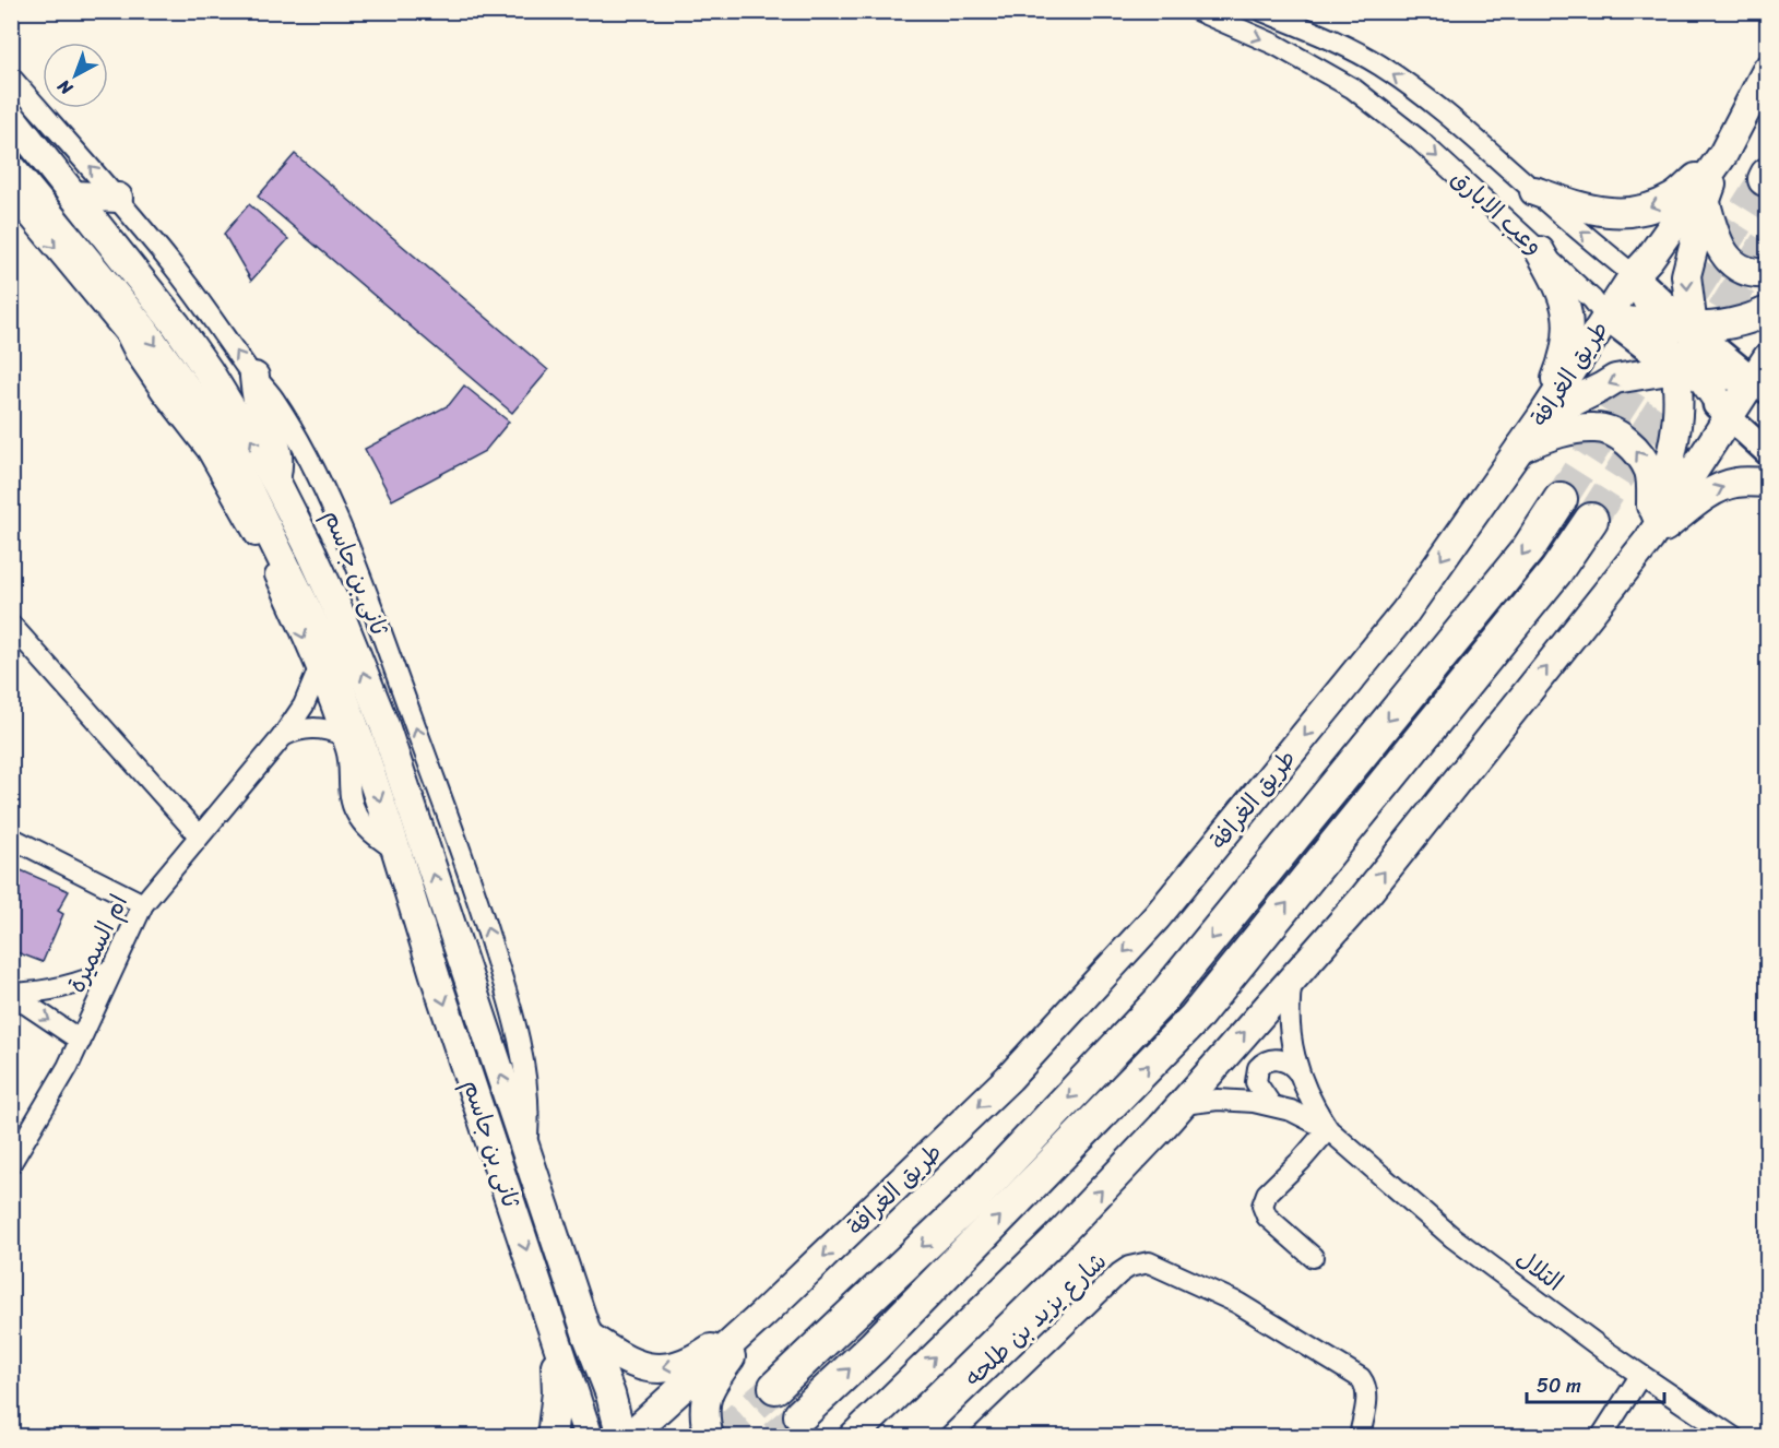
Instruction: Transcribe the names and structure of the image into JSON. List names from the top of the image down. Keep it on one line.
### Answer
{"streets":{"main road":["طريق الغرافة","ثانى بن جاسم"],"street":["وعب الابارق","ام السميرة","التلال","شارع يزيد بن طلحه"]},"crossings":[["وعب الابارق","طريق الغرافة"]],"scale_bar":"50 m","north":"bottom left"}
